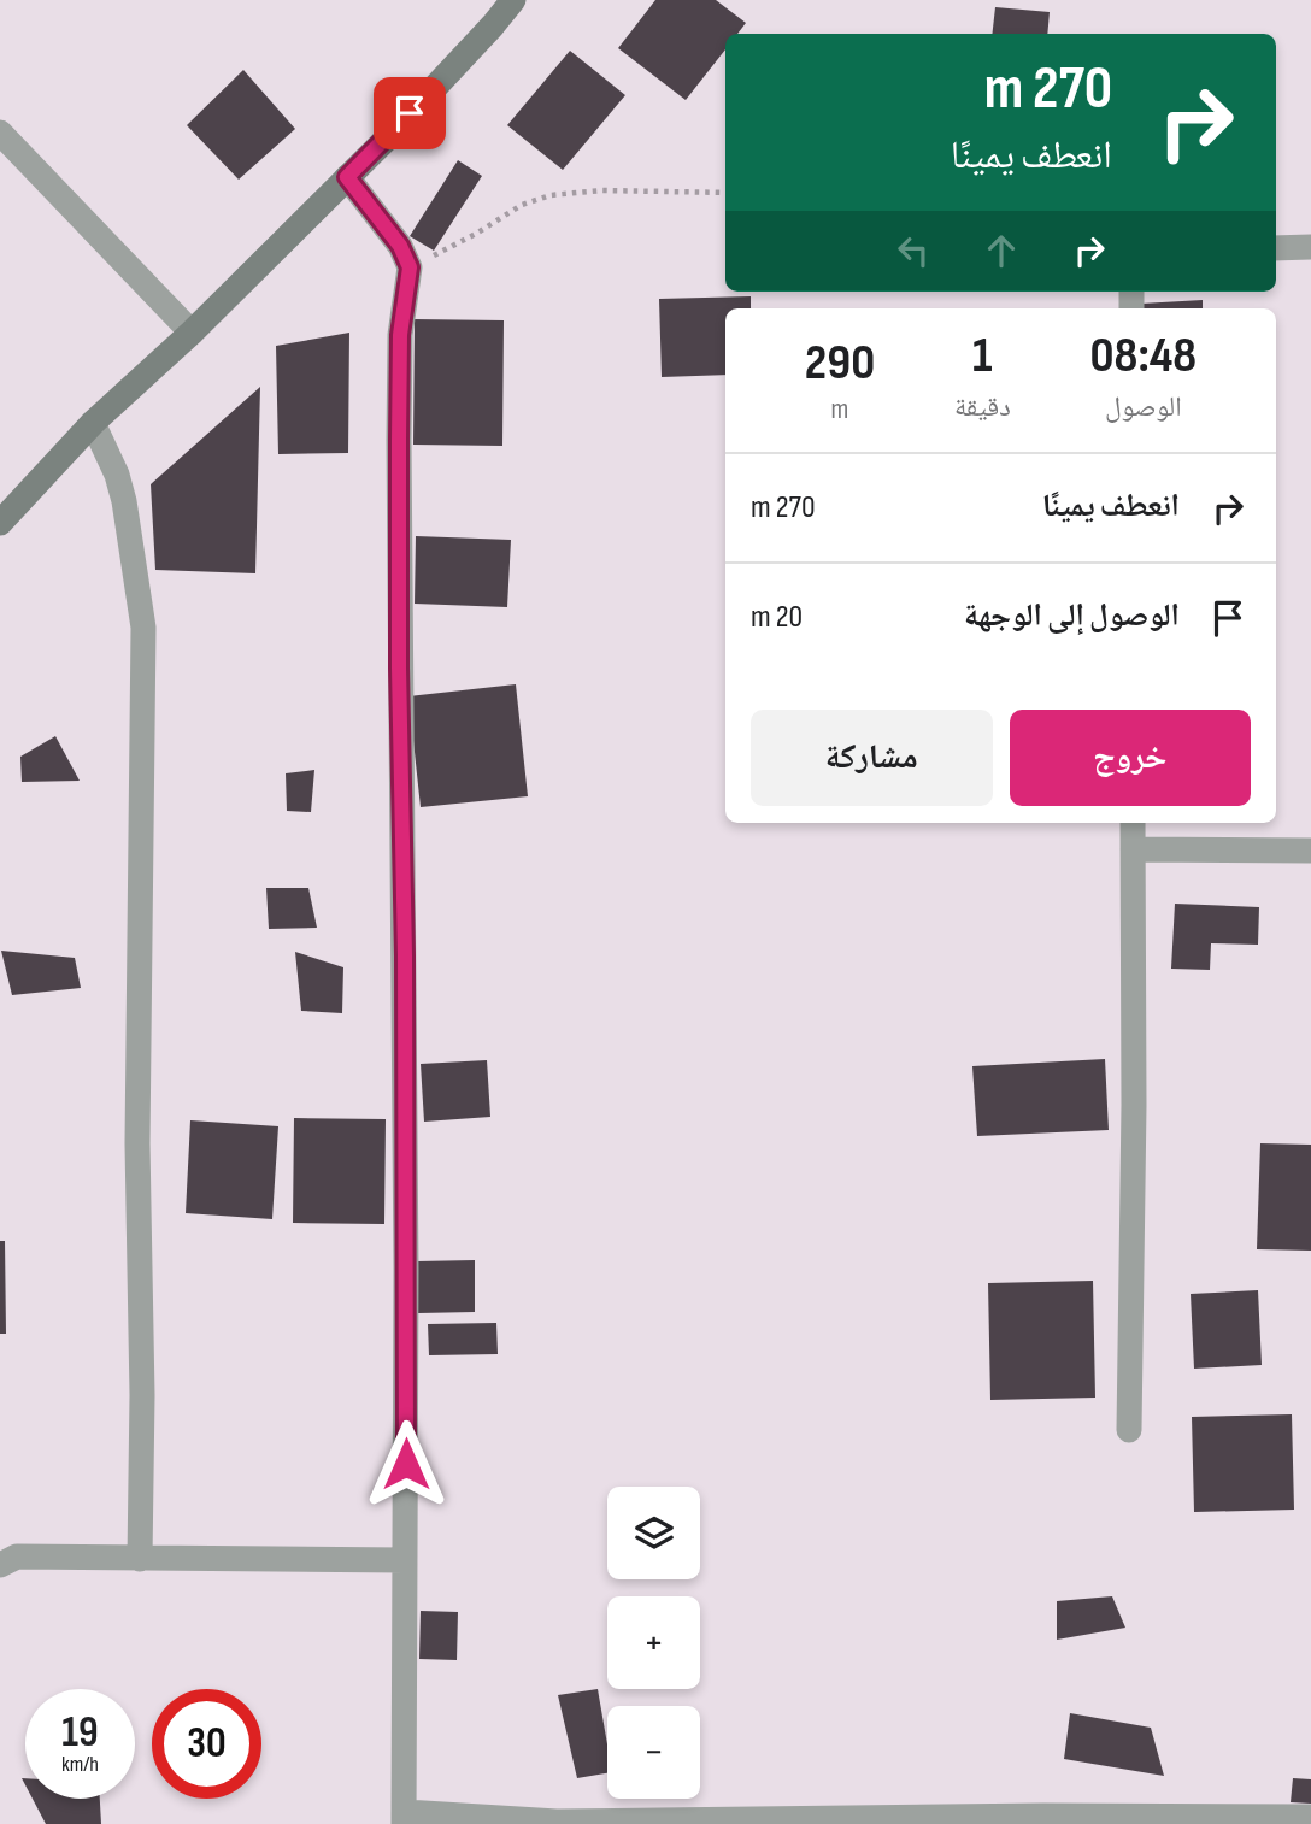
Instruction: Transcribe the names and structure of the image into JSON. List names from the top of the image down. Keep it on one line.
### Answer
{"page":{"turn":["270 m","انعطف يمينًا"],"eta":["08:48","الوصول","1","دقيقة","290","m"],"list":[{"name":"انعطف يمينًا","value":"270 m"},{"name":"الوصول إلى الوجهة","value":"20 m"}],"buttons":["خروج","مشاركة"],"map_buttons":["+","−"],"speed":"19 km/h","limit":"30"}}
